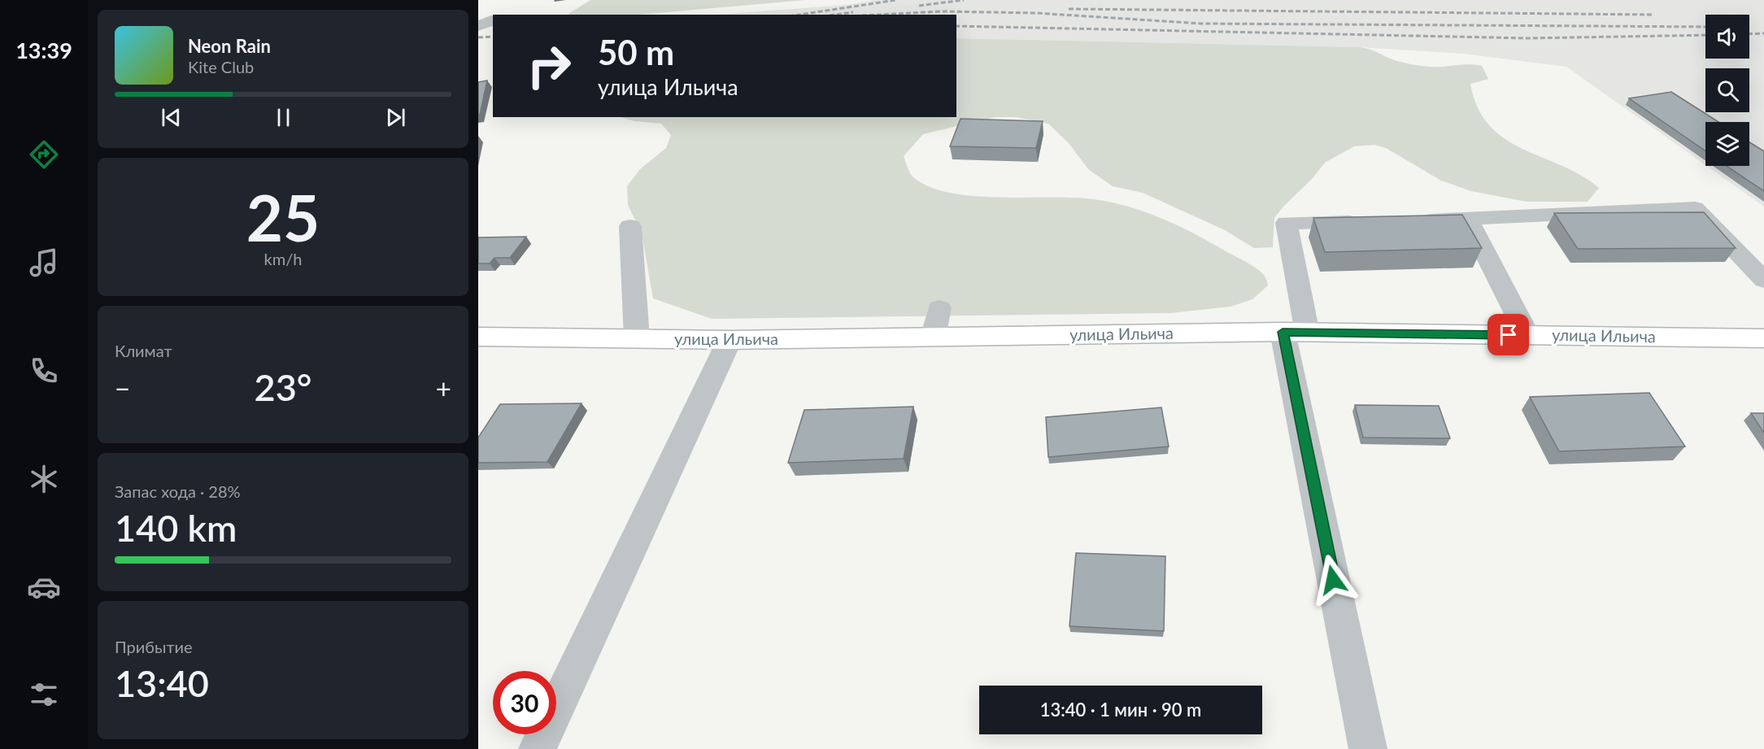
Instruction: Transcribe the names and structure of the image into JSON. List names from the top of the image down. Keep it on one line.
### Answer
{"streets":{"main road":["улица Ильича"]},"page":{"tabs":"13:39","turn":["50 m","улица Ильича"],"song":["Neon Rain","Kite Club"],"tile":[["25","km/h"],"Климат",["Запас хода · 28%","140 km"],["Прибытие","13:40"]],"heat":["−","23°","+"],"limit":"30","trip":"13:40 · 1 мин · 90 m"}}
